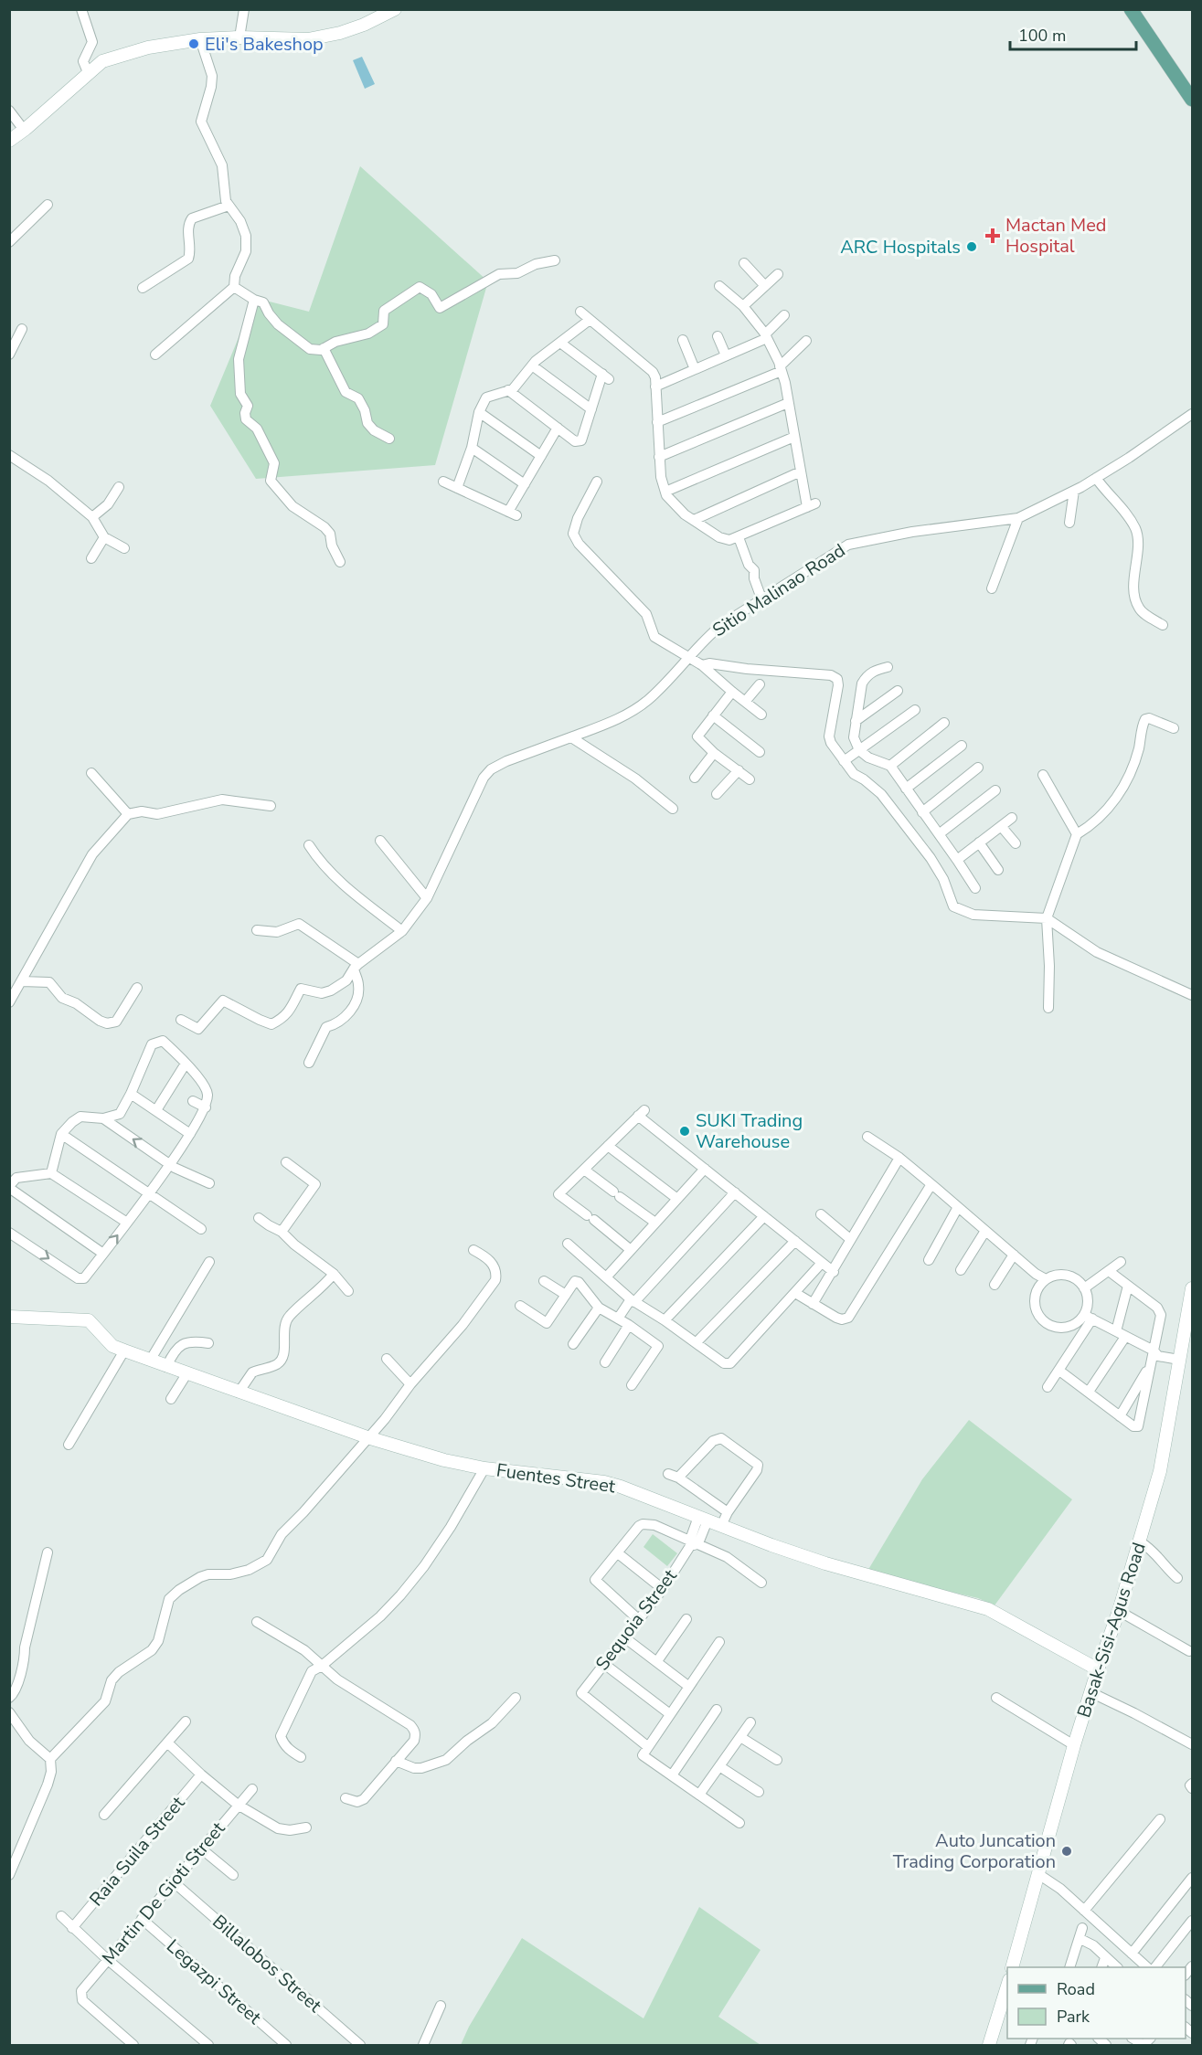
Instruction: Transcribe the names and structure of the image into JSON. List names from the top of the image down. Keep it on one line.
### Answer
{"streets":{"street":["Sitio Malinao Road","Fuentes Street","Sequoia Street","Basak-Sisi-Agus Road","Raia Suila Street","Martin De Gioti Street","Billalobos Street","Legazpi Street"]},"crossings":[["Fuentes Street","Sequoia Street"],["Fuentes Street","Basak-Sisi-Agus Road"],["Martin De Gioti Street","Billalobos Street"],["Martin De Gioti Street","Legazpi Street"]],"places":{"other":["Eli's Bakeshop","ARC Hospitals","SUKI Trading Warehouse","Auto Juncation Trading Corporation"],"health":["Mactan Med Hospital"]},"legend":["Road","Park"],"scale_bar":"100 m"}
